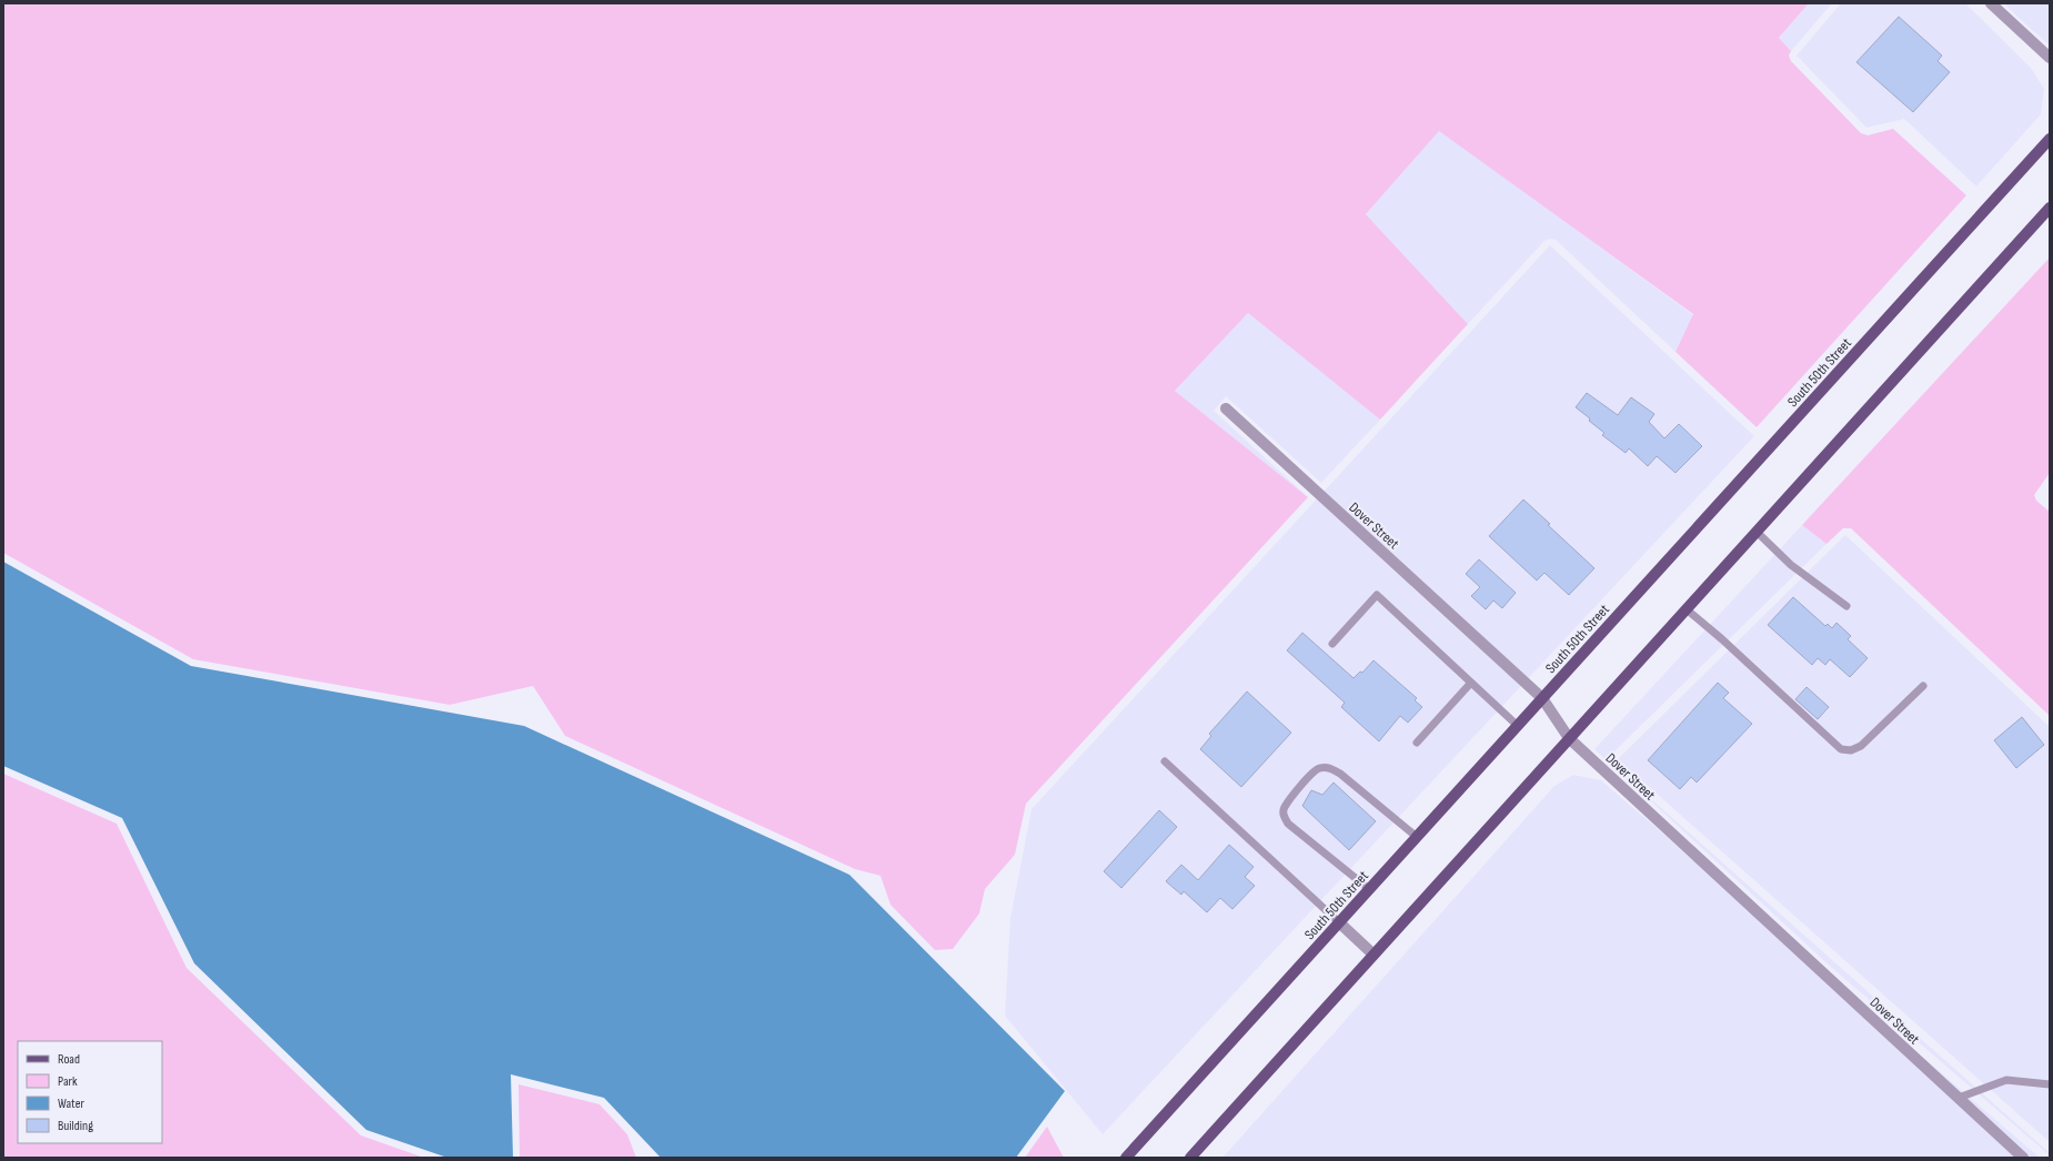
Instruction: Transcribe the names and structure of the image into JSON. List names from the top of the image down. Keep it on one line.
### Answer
{"streets":{"main road":["South 50th Street"],"street":["Dover Street"]},"crossings":[["South 50th Street","Dover Street"]],"legend":["Road","Park","Water","Building"]}
